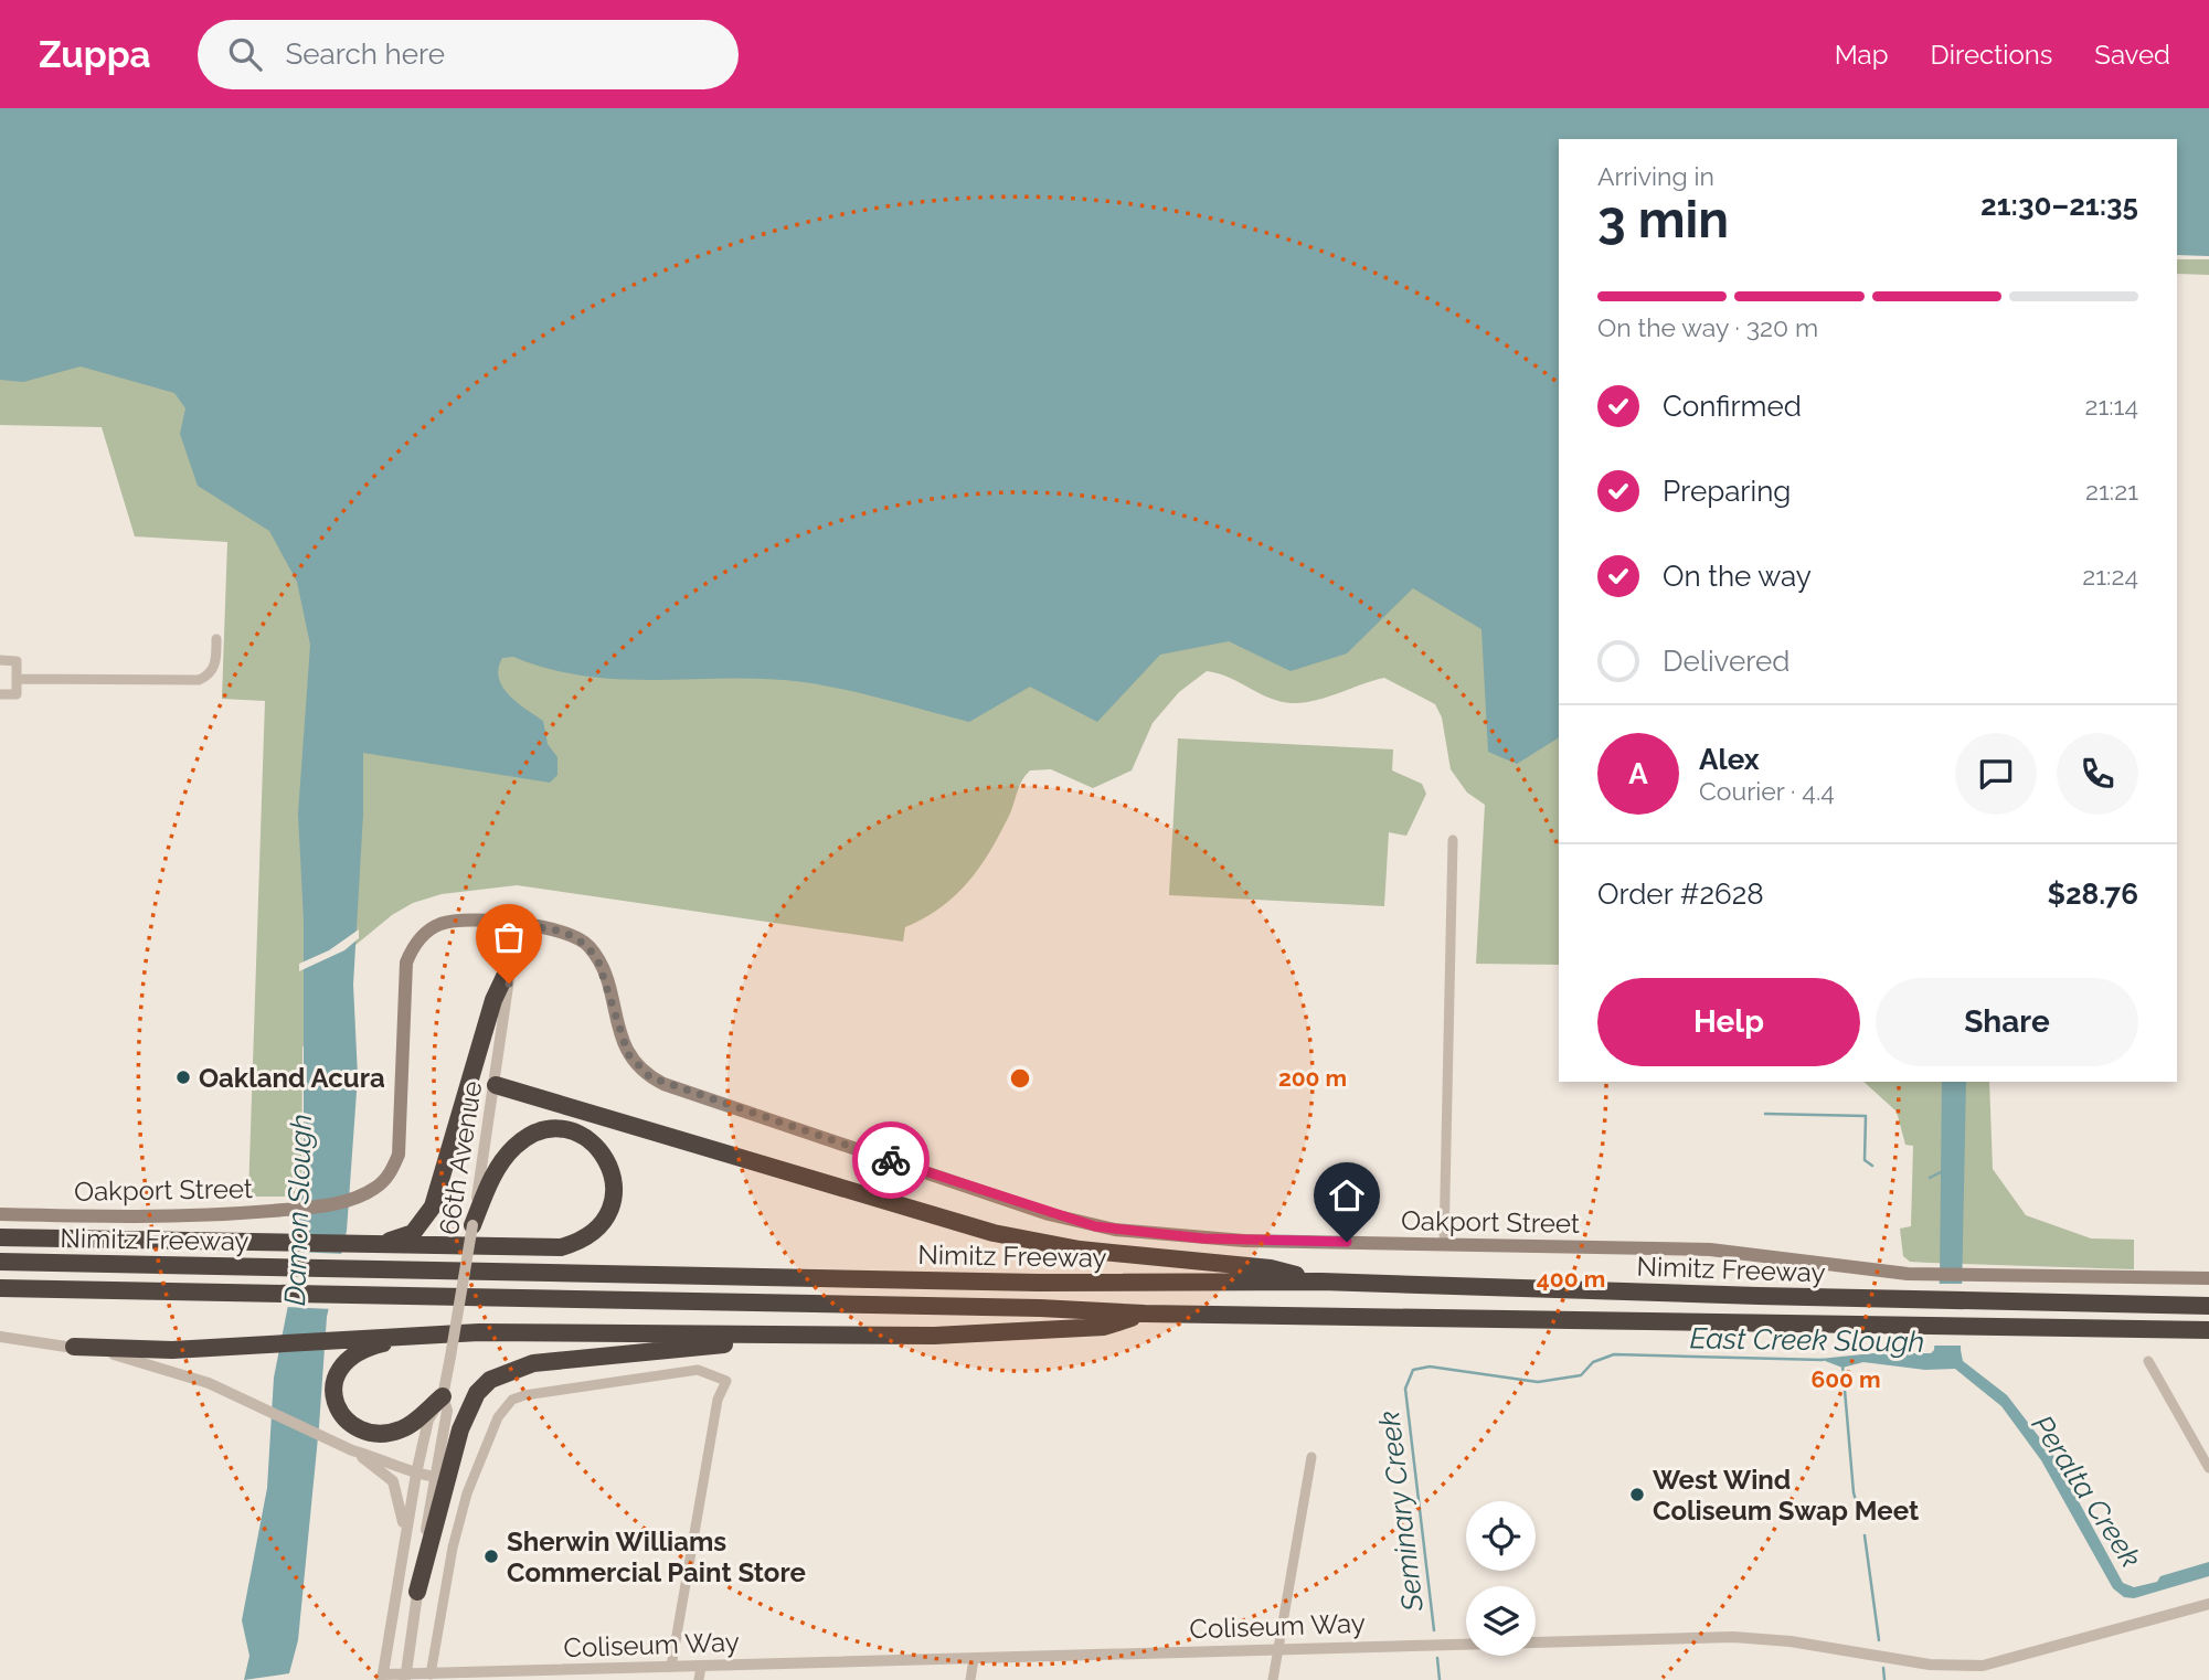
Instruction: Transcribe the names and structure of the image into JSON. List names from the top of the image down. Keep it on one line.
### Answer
{"streets":{"highway":["Nimitz Freeway"],"main road":["Oakport Street"],"street":["66th Avenue","Coliseum Way"]},"crossings":[["66th Avenue","Oakport Street"],["66th Avenue","Coliseum Way"]],"water":["Damon Slough","East Creek Slough","Peralta Creek","Seminary Creek"],"places":["Oakland Acura","West Wind Coliseum Swap Meet","Sherwin Williams Commercial Paint Store"],"page":{"header":"Zuppa","search":"Search here","nav":["Map","Directions","Saved"],"heading":["3 min","Arriving in","21:30–21:35"],"panel":["Alex","Courier · 4.4","Order #2628","$28.76"],"bar":"On the way · 320 m","list":[["Confirmed","21:14"],["Preparing","21:21"],["On the way","21:24"],"Delivered"],"round":"A","buttons":["Help","Share"]},"rings":["200 m","400 m","600 m"]}
